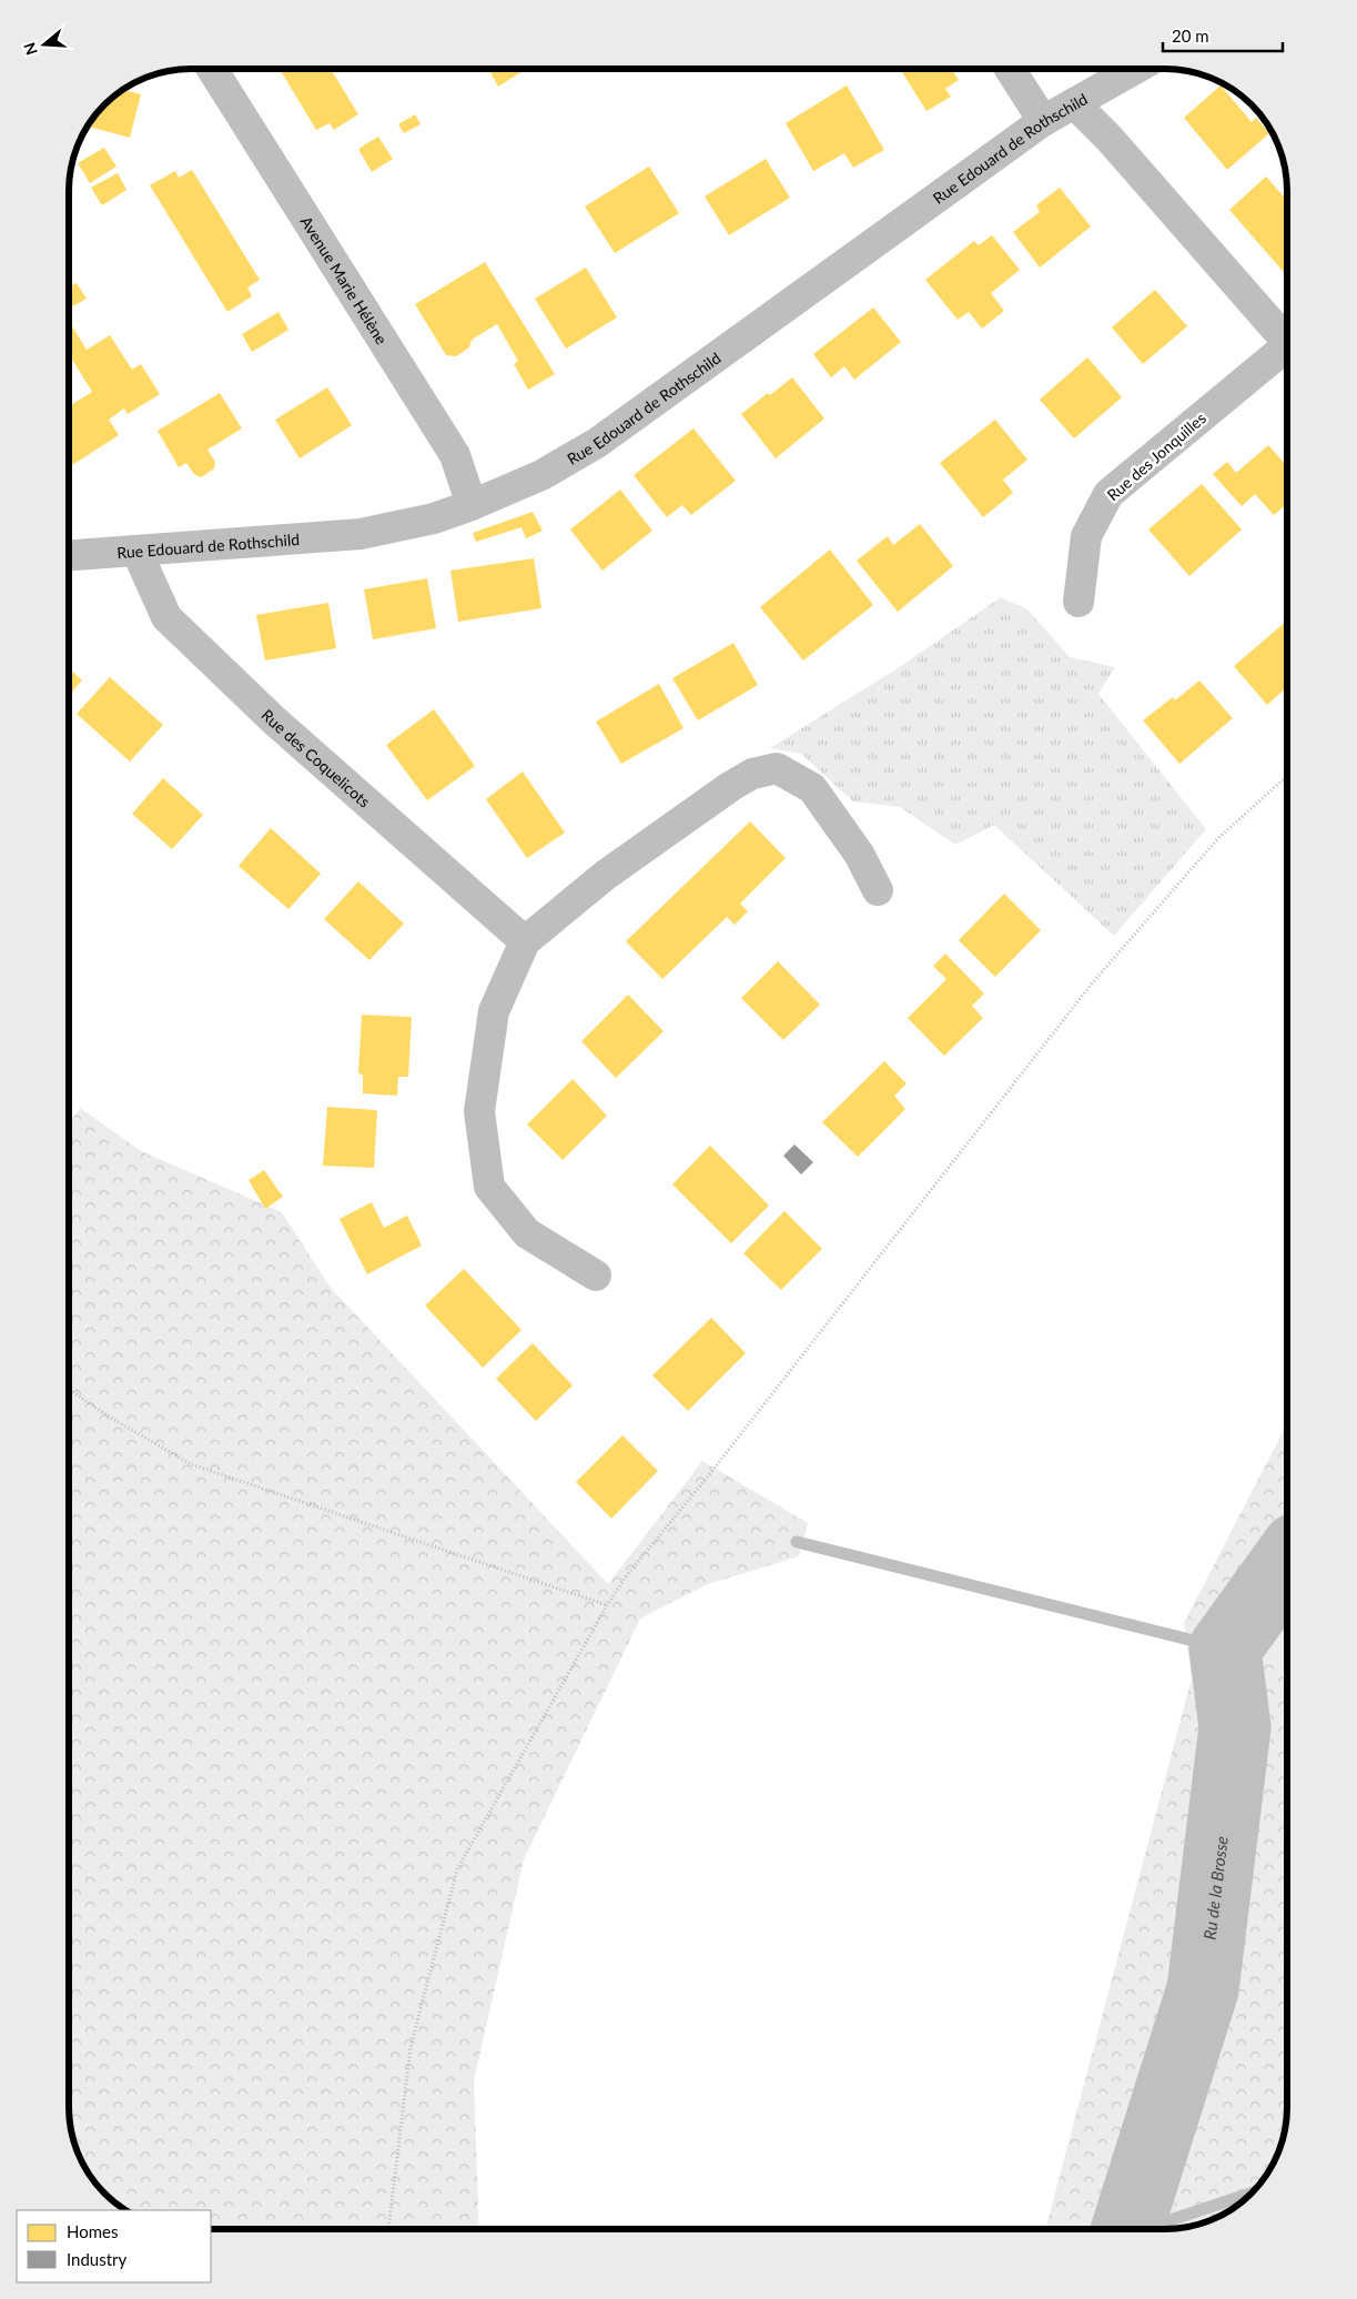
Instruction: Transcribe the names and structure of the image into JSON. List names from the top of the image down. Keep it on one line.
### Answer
{"streets":{"street":["Rue Edouard de Rothschild","Avenue Marie Hélène","Rue des Jonquilles","Rue des Coquelicots"]},"crossings":[["Rue Edouard de Rothschild","Avenue Marie Hélène"],["Rue Edouard de Rothschild","Rue des Jonquilles"],["Rue Edouard de Rothschild","Rue des Coquelicots"]],"water":["Ru de la Brosse"],"legend":["Homes","Industry"],"scale_bar":"20 m","north":"left"}
